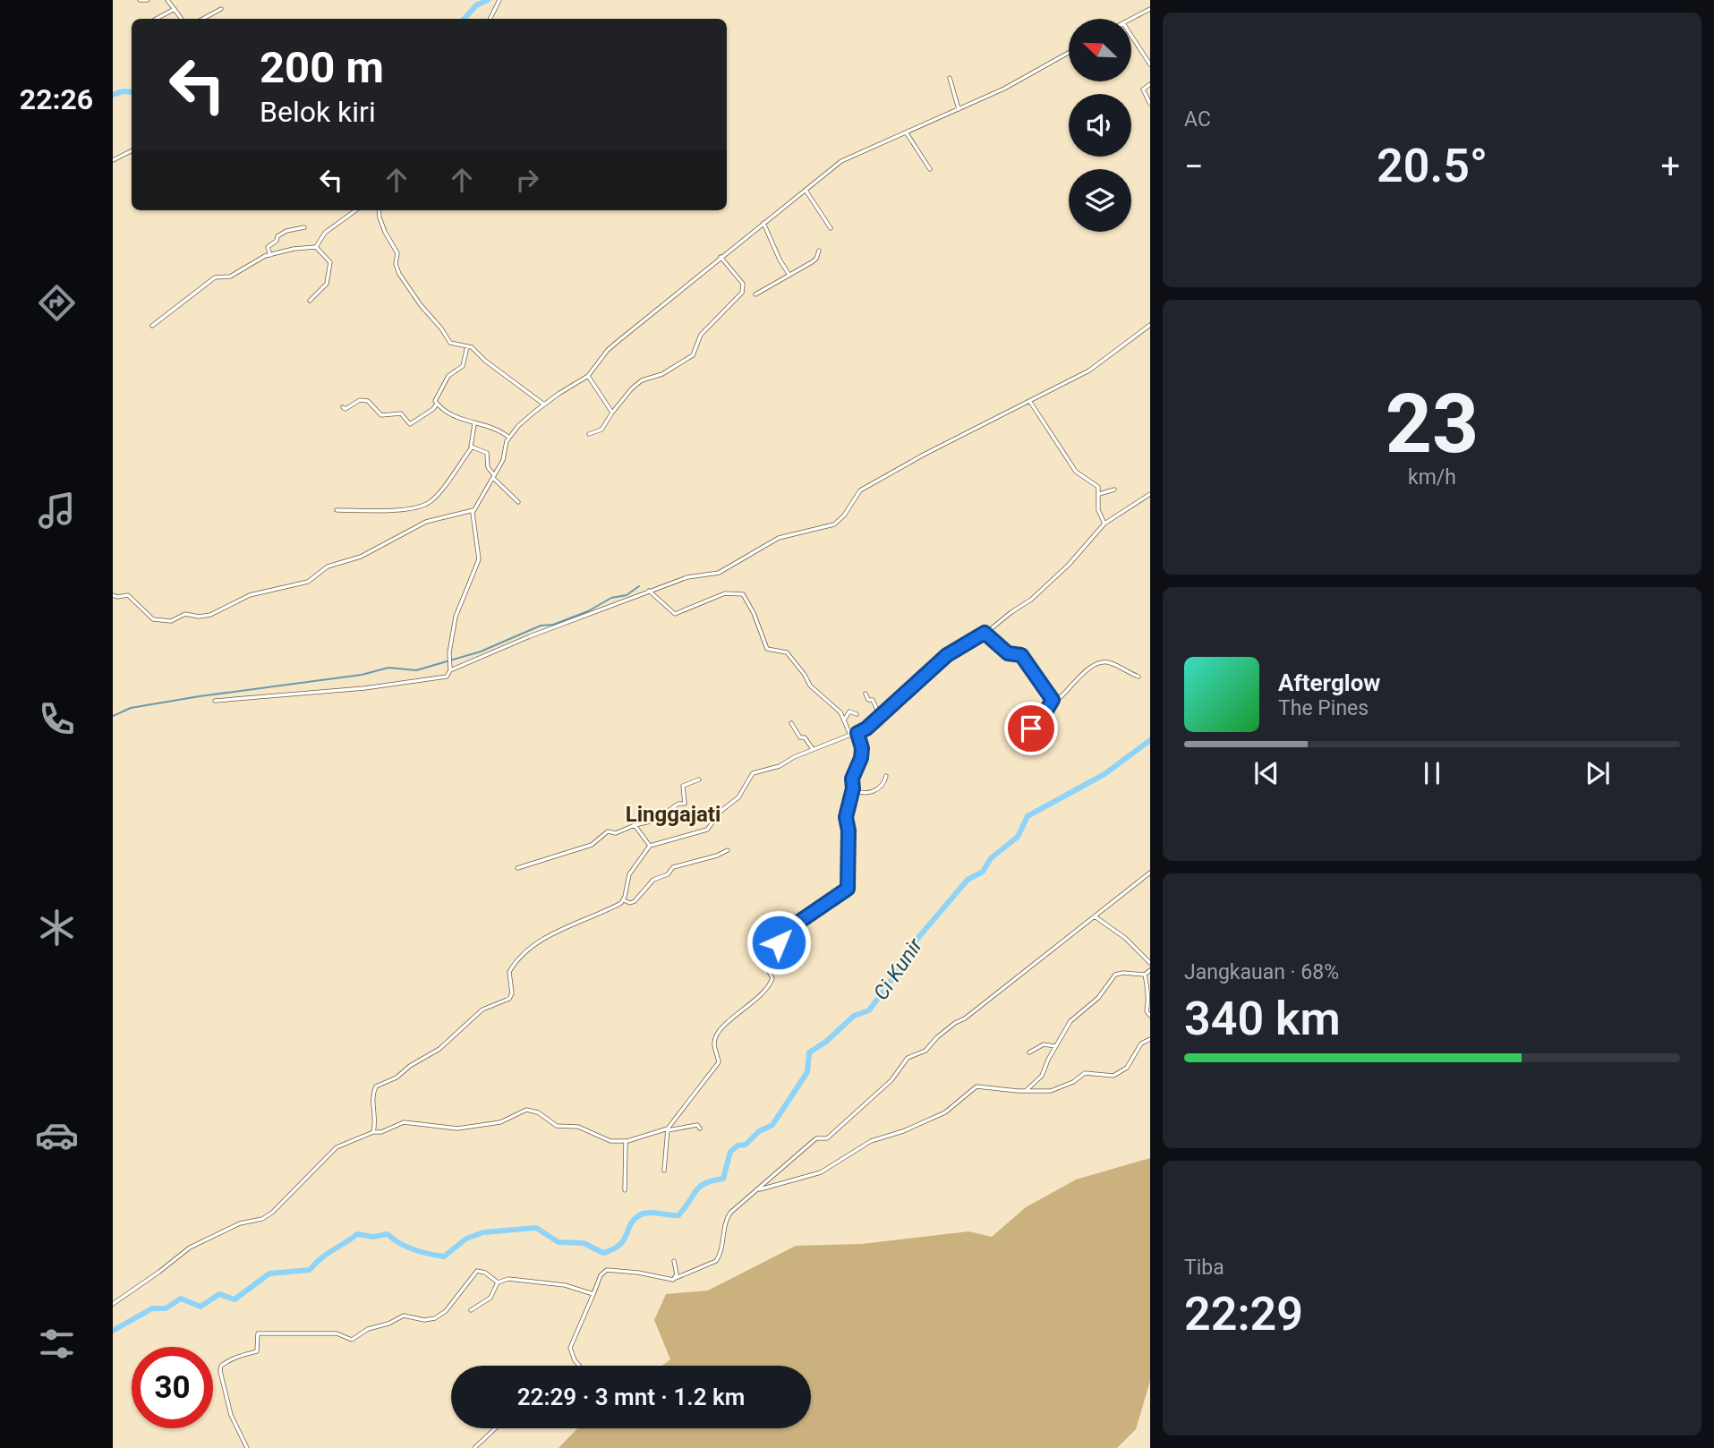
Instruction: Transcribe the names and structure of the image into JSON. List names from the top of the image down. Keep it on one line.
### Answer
{"districts":["Linggajati"],"water":["Ci Kunir"],"north":"top left","page":{"tabs":"22:26","tile":["AC",["23","km/h"],["Jangkauan · 68%","340 km"],["Tiba","22:29"]],"turn":["200 m","Belok kiri"],"heat":["−","20.5°","+"],"song":["Afterglow","The Pines"],"limit":"30","trip":"22:29 · 3 mnt · 1.2 km"}}
